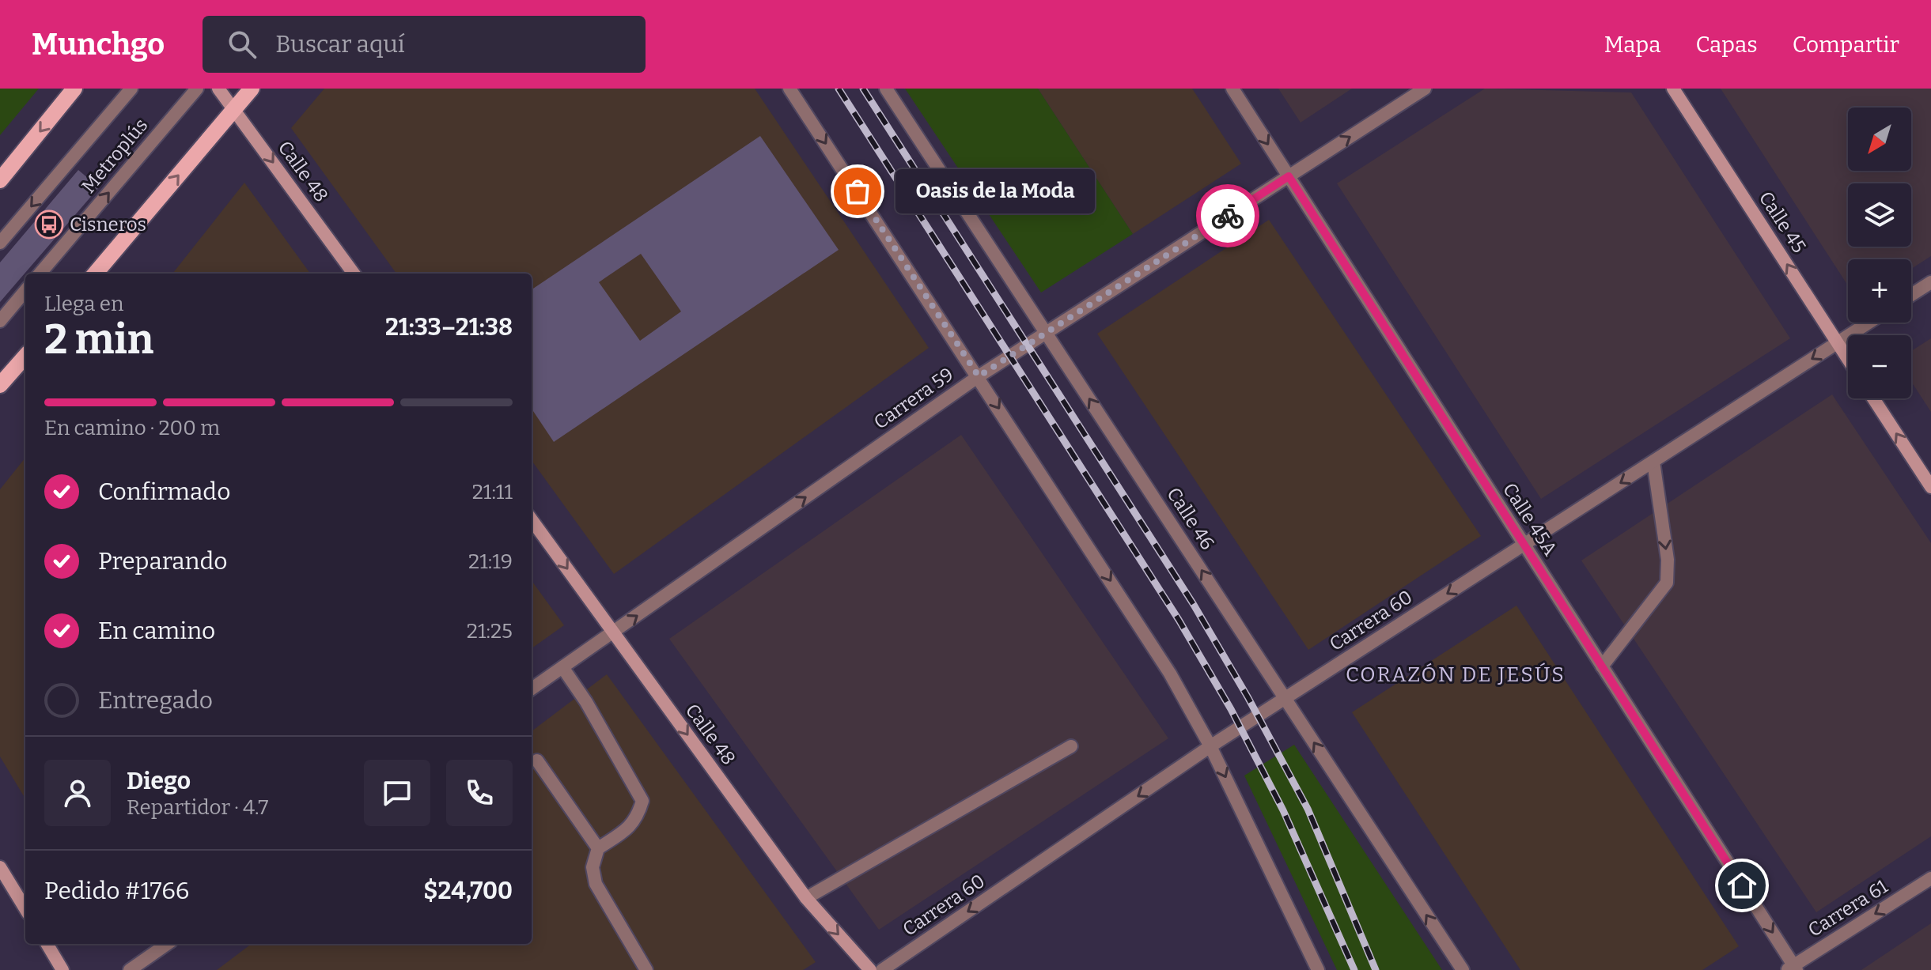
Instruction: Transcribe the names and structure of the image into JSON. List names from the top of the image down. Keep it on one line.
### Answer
{"streets":{"street":["Metroplús","Calle 48","Calle 45","Carrera 59","Calle 46","Calle 45A","Carrera 60","Carrera 61"]},"crossings":[["Calle 48","Carrera 59"],["Calle 45","Carrera 60"],["Carrera 59","Calle 46"],["Carrera 59","Calle 45A"],["Calle 46","Carrera 60"],["Calle 45A","Carrera 60"],["Calle 45A","Carrera 61"]],"one_way":["Calle 48","Calle 45","Carrera 59","Calle 45A","Carrera 60","Carrera 61"],"districts":["CORAZÓN DE JESÚS"],"places":{"other":["Oasis de la Moda"],"bus stop":["Cisneros"]},"north":"bottom left","page":{"header":"Munchgo","search":"Buscar aquí","nav":["Mapa","Capas","Compartir"],"map_buttons":["+","−"],"bubble":"Oasis de la Moda","heading":["2 min","Llega en","21:33–21:38"],"panel":["Diego","Repartidor · 4.7","Pedido #1766","$24,700"],"bar":"En camino · 200 m","list":[["Confirmado","21:11"],["Preparando","21:19"],["En camino","21:25"],"Entregado"]}}
